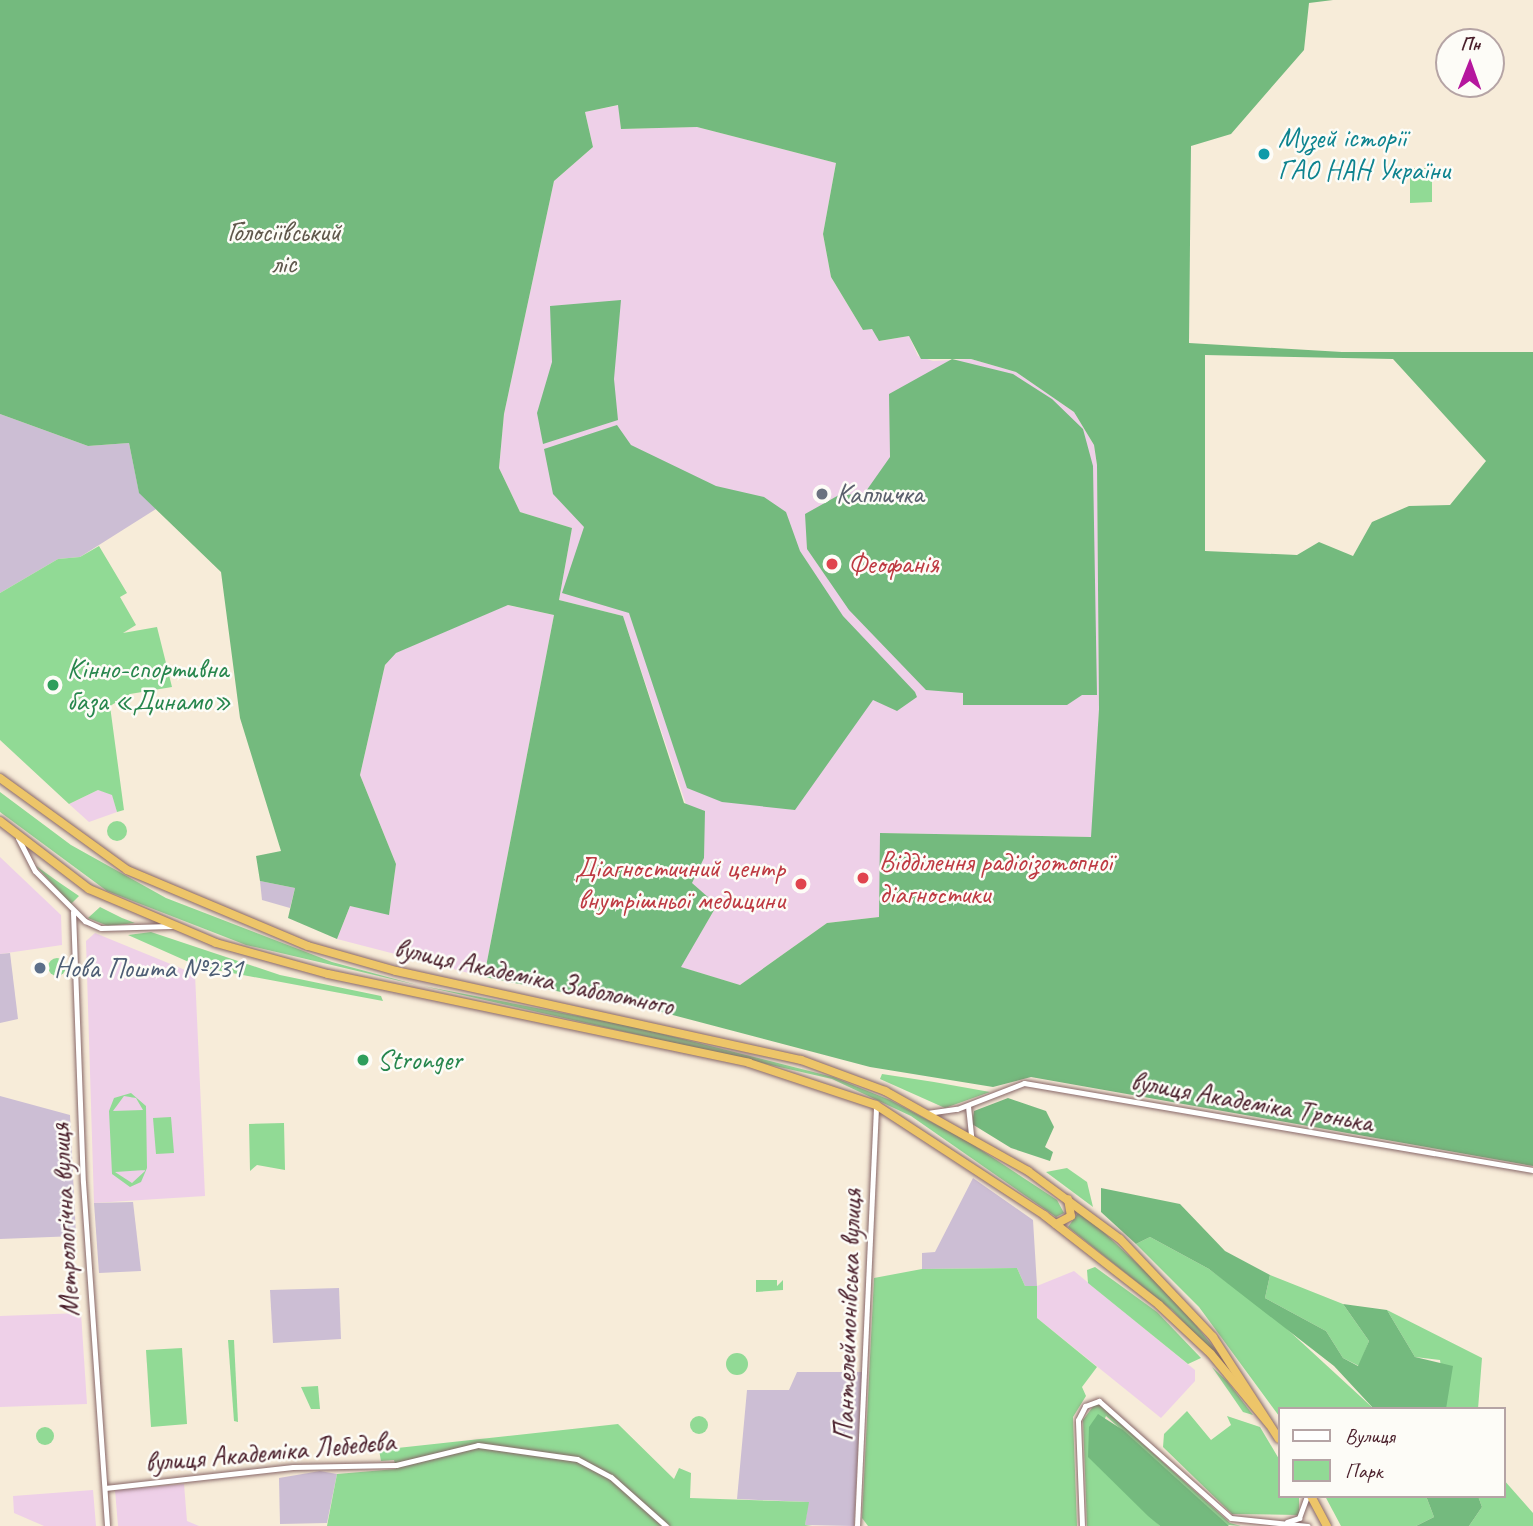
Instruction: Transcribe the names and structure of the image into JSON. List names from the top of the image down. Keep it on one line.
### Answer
{"streets":{"highway":["вулиця Академіка Заболотного"],"street":["вулиця Академіка Тронька","Метрологічна вулиця","Пантелеймонівська вулиця","вулиця Академіка Лебедєва"]},"crossings":[["вулиця Академіка Заболотного","вулиця Академіка Тронька"],["вулиця Академіка Заболотного","Пантелеймонівська вулиця"],["Метрологічна вулиця","вулиця Академіка Лебедєва"]],"parks":["Голосіївський ліс"],"places":["Музей історії ГАО НАН України","Капличка","Феофанія","Кінно-спортивна база «Динамо»","Відділення радіоізотопної діагностики","Діагностичний центр внутрішньої медицини","Нова Пошта №231","Stronger"],"legend":["Вулиця","Парк"],"north":"top"}
